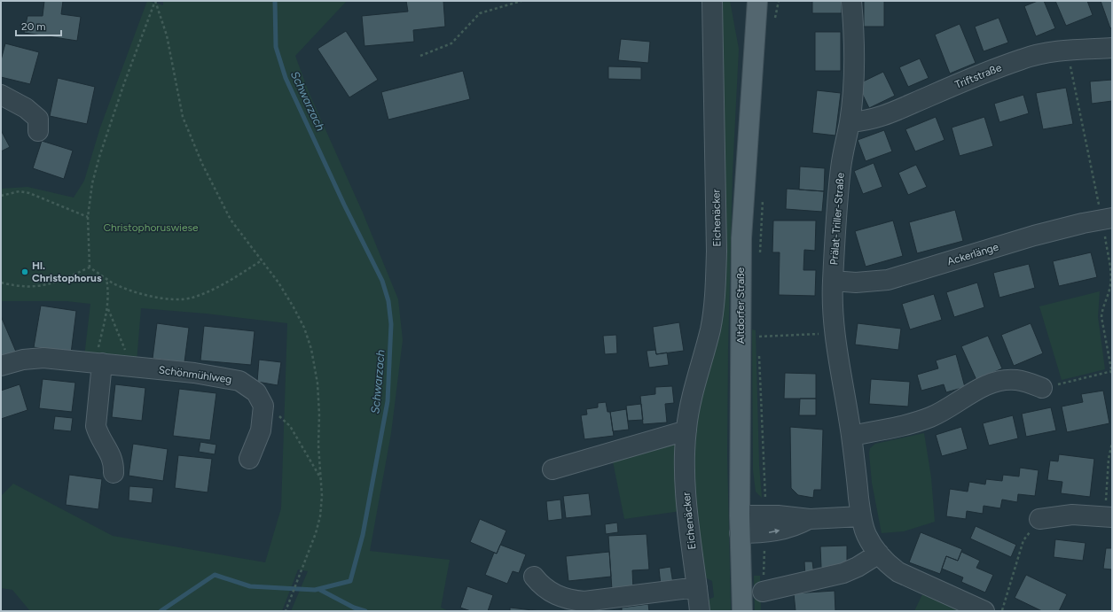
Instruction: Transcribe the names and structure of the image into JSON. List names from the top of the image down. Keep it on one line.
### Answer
{"streets":{"main road":["Altdorfer Straße"],"street":["Triftstraße","Eichenäcker","Prälat-Triller-Straße","Ackerlänge","Schönmühlweg"]},"crossings":[["Triftstraße","Prälat-Triller-Straße"],["Prälat-Triller-Straße","Ackerlänge"]],"water":["Schwarzach"],"parks":["Christophoruswiese"],"places":["Hl. Christophorus"],"scale_bar":"20 m"}
